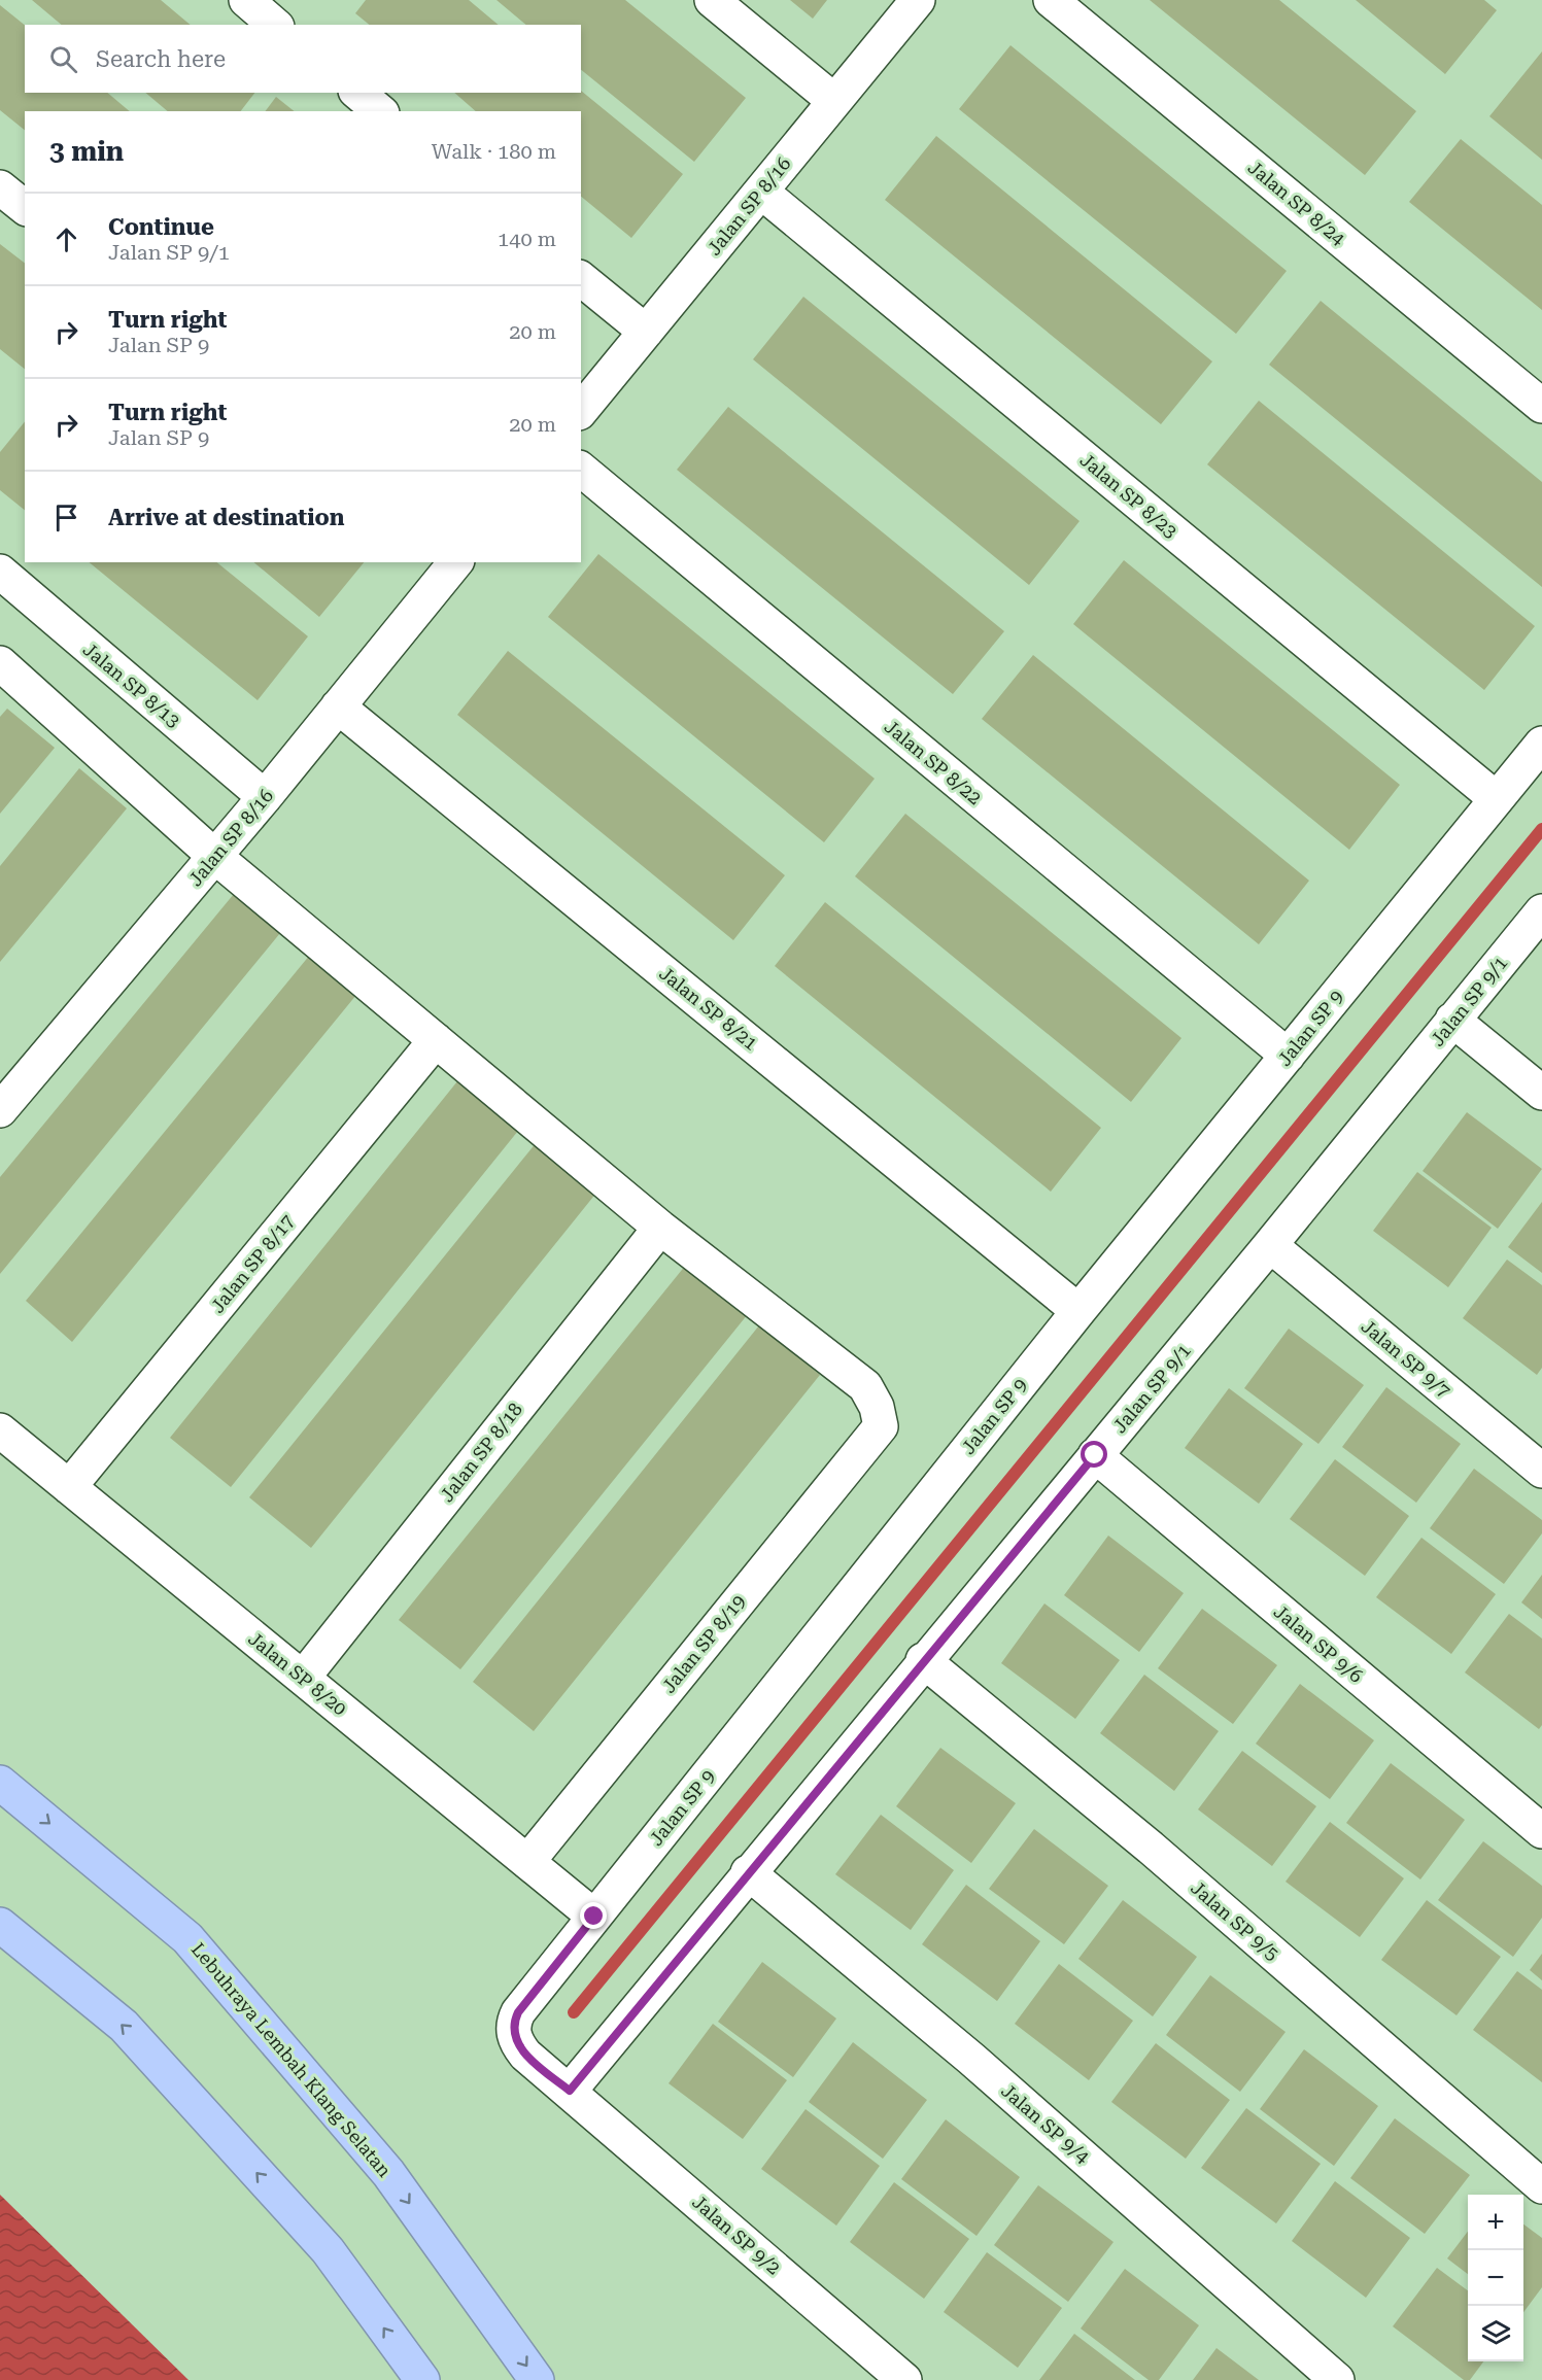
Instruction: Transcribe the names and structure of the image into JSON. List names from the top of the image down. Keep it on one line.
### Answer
{"streets":{"highway":["Lebuhraya Lembah Klang Selatan"],"street":["Jalan SP 8/24","Jalan SP 8/16","Jalan SP 8/23","Jalan SP 8/13","Jalan SP 8/22","Jalan SP 9/1","Jalan SP 8/21","Jalan SP 9","Jalan SP 8/17","Jalan SP 9/7","Jalan SP 8/18","Jalan SP 8/19","Jalan SP 9/6","Jalan SP 8/20","Jalan SP 9/5","Jalan SP 9/4","Jalan SP 9/2"]},"crossings":[["Jalan SP 8/16","Jalan SP 8/23"],["Jalan SP 8/16","Jalan SP 8/13"],["Jalan SP 8/16","Jalan SP 8/21"],["Jalan SP 8/23","Jalan SP 9"],["Jalan SP 8/22","Jalan SP 9"],["Jalan SP 9/1","Jalan SP 9"],["Jalan SP 9/1","Jalan SP 9/7"],["Jalan SP 9/1","Jalan SP 9/6"],["Jalan SP 9/1","Jalan SP 9/5"],["Jalan SP 9/1","Jalan SP 9/4"],["Jalan SP 9/1","Jalan SP 9/2"],["Jalan SP 8/21","Jalan SP 9"],["Jalan SP 9","Jalan SP 8/20"],["Jalan SP 9","Jalan SP 9/2"],["Jalan SP 8/17","Jalan SP 8/20"],["Jalan SP 8/18","Jalan SP 8/19"],["Jalan SP 8/18","Jalan SP 8/20"],["Jalan SP 8/19","Jalan SP 8/20"]],"page":{"search":"Search here","heading":["3 min","Walk · 180 m"],"list":[["Continue","Jalan SP 9/1","140 m"],["Turn right","Jalan SP 9","20 m"],["Turn right","Jalan SP 9","20 m"],"Arrive at destination"],"map_buttons":["+","−"]}}
